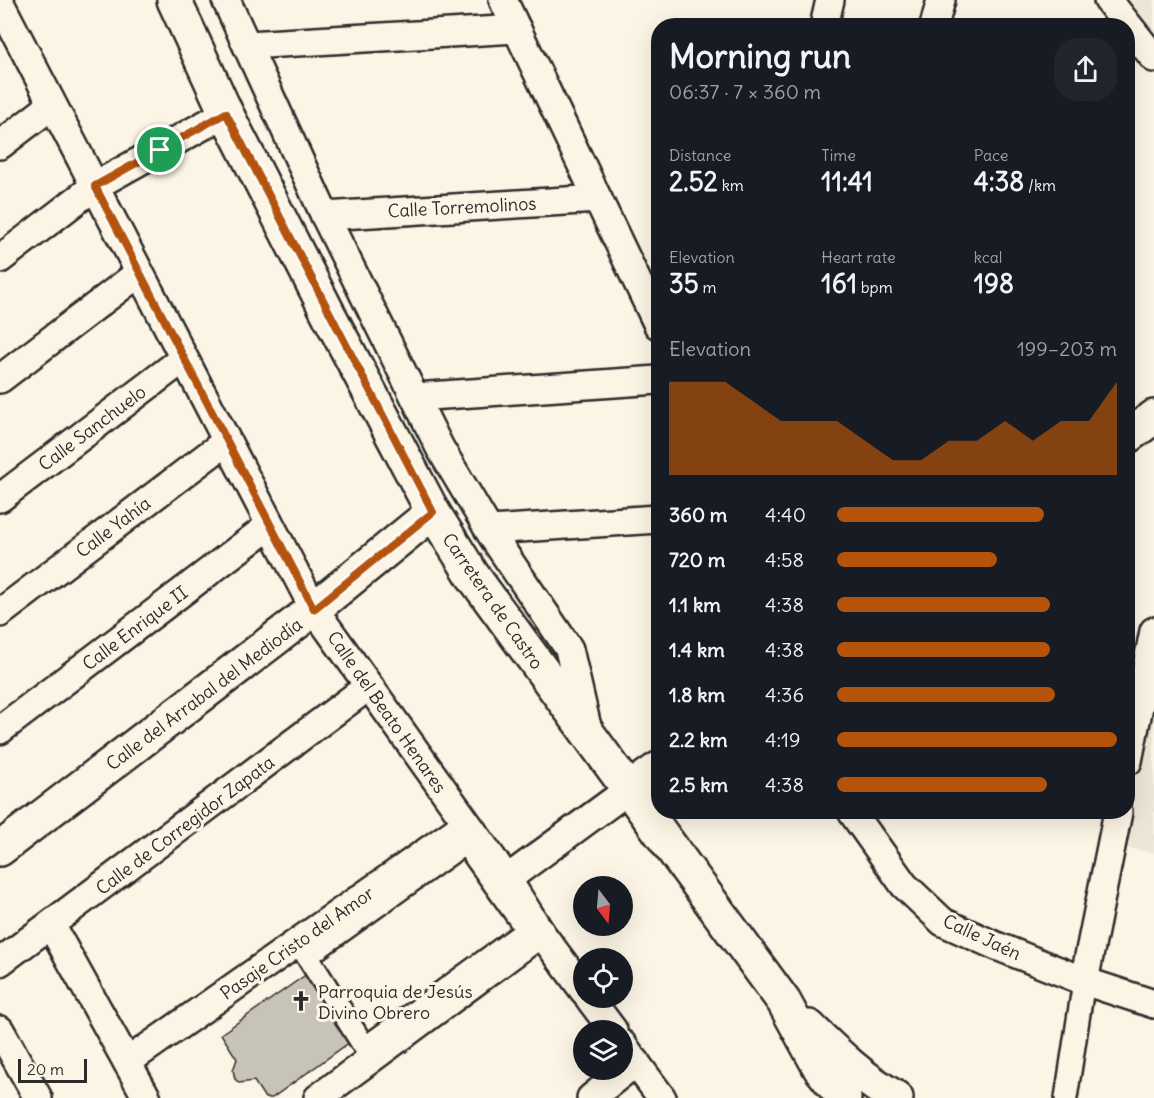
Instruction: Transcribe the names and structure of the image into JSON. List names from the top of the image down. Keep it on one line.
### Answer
{"streets":{"main road":["Carretera de Castro","Calle del Arrabal del Mediodía"],"street":["Calle Torremolinos","Calle Sanchuelo","Calle Yahía","Calle Enrique II","Calle del Beato Henares","Calle de Corregidor Zapata","Calle Jaén","Pasaje Cristo del Amor"]},"crossings":[["Calle Sanchuelo","Calle del Beato Henares"],["Calle Yahía","Calle del Beato Henares"],["Carretera de Castro","Calle del Arrabal del Mediodía"],["Calle Enrique II","Calle del Beato Henares"],["Calle del Arrabal del Mediodía","Calle del Beato Henares"],["Calle del Beato Henares","Calle de Corregidor Zapata"],["Calle del Beato Henares","Pasaje Cristo del Amor"]],"places":{"church":["Parroquia de Jesús Divino Obrero"]},"scale_bar":"20 m","north":"bottom","page":{"heading":["Morning run","06:37 · 7 × 360 m"],"stats":[["Distance","2.52 km"],["Time","11:41"],["Pace","4:38 /km"],["Elevation","35 m"],["Heart rate","161 bpm"],["kcal","198"]],"chart":["Elevation","199–203 m"],"list":[{"name":"360 m","note":"4:40"},{"name":"720 m","note":"4:58"},{"name":"1.1 km","note":"4:38"},{"name":"1.4 km","note":"4:38"},{"name":"1.8 km","note":"4:36"},{"name":"2.2 km","note":"4:19"},{"name":"2.5 km","note":"4:38"}],"scale":"20 m"}}
